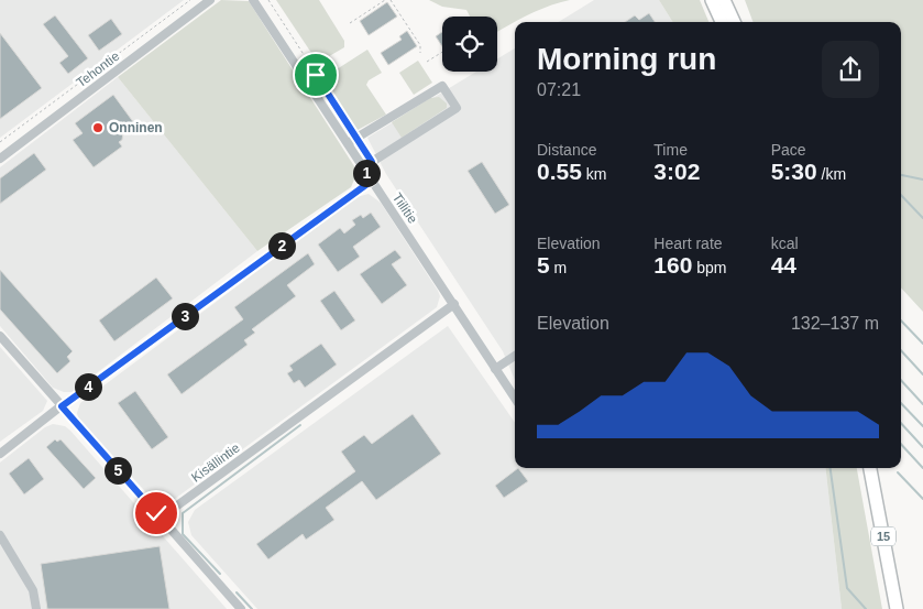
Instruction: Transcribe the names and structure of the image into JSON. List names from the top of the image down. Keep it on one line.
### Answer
{"streets":{"highway":["15"],"street":["Tehontie","Tiilitie","Kisällintie"]},"crossings":[["Tiilitie","Kisällintie"]],"places":["Onninen"],"page":{"heading":["Morning run","07:21"],"stats":[["Distance","0.55 km"],["Time","3:02"],["Pace","5:30 /km"],["Elevation","5 m"],["Heart rate","160 bpm"],["kcal","44"]],"pins":["1","2","3","4","5"],"chart":["Elevation","132–137 m"]}}
